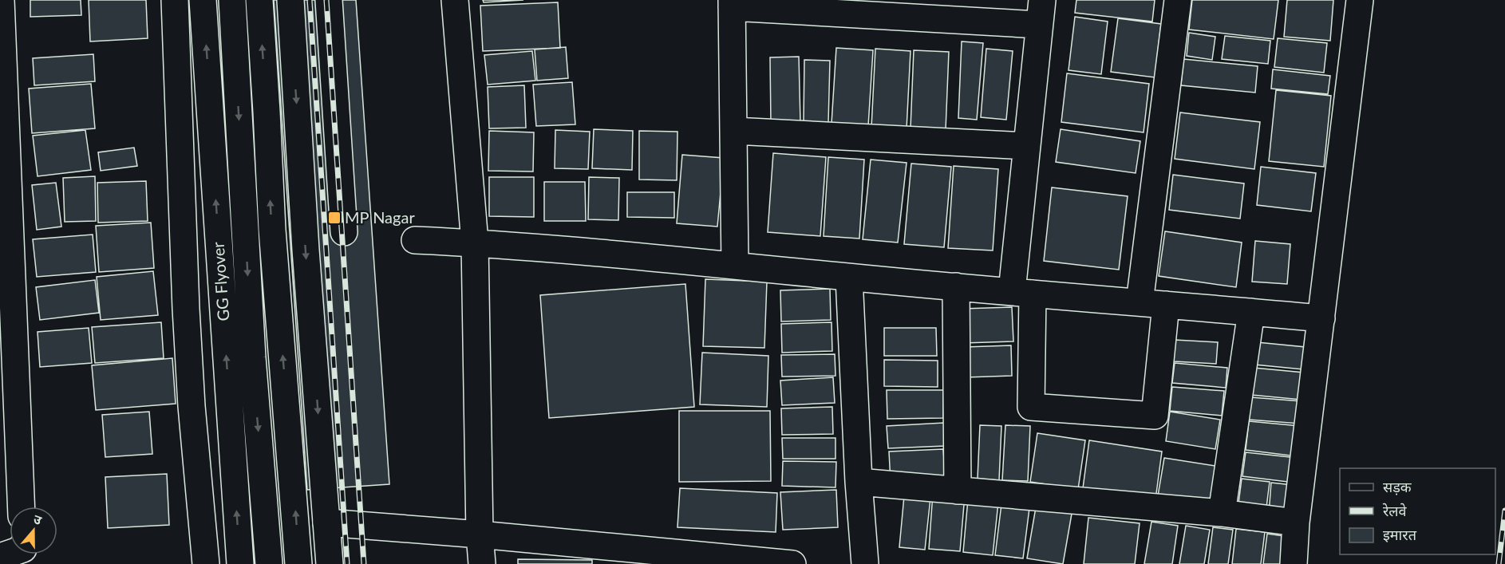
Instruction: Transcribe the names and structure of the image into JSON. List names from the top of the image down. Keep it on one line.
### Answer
{"streets":{"street":["GG Flyover"]},"places":{"transit":["MP Nagar"]},"legend":["सड़क","रेलवे","इमारत"],"north":"top"}
